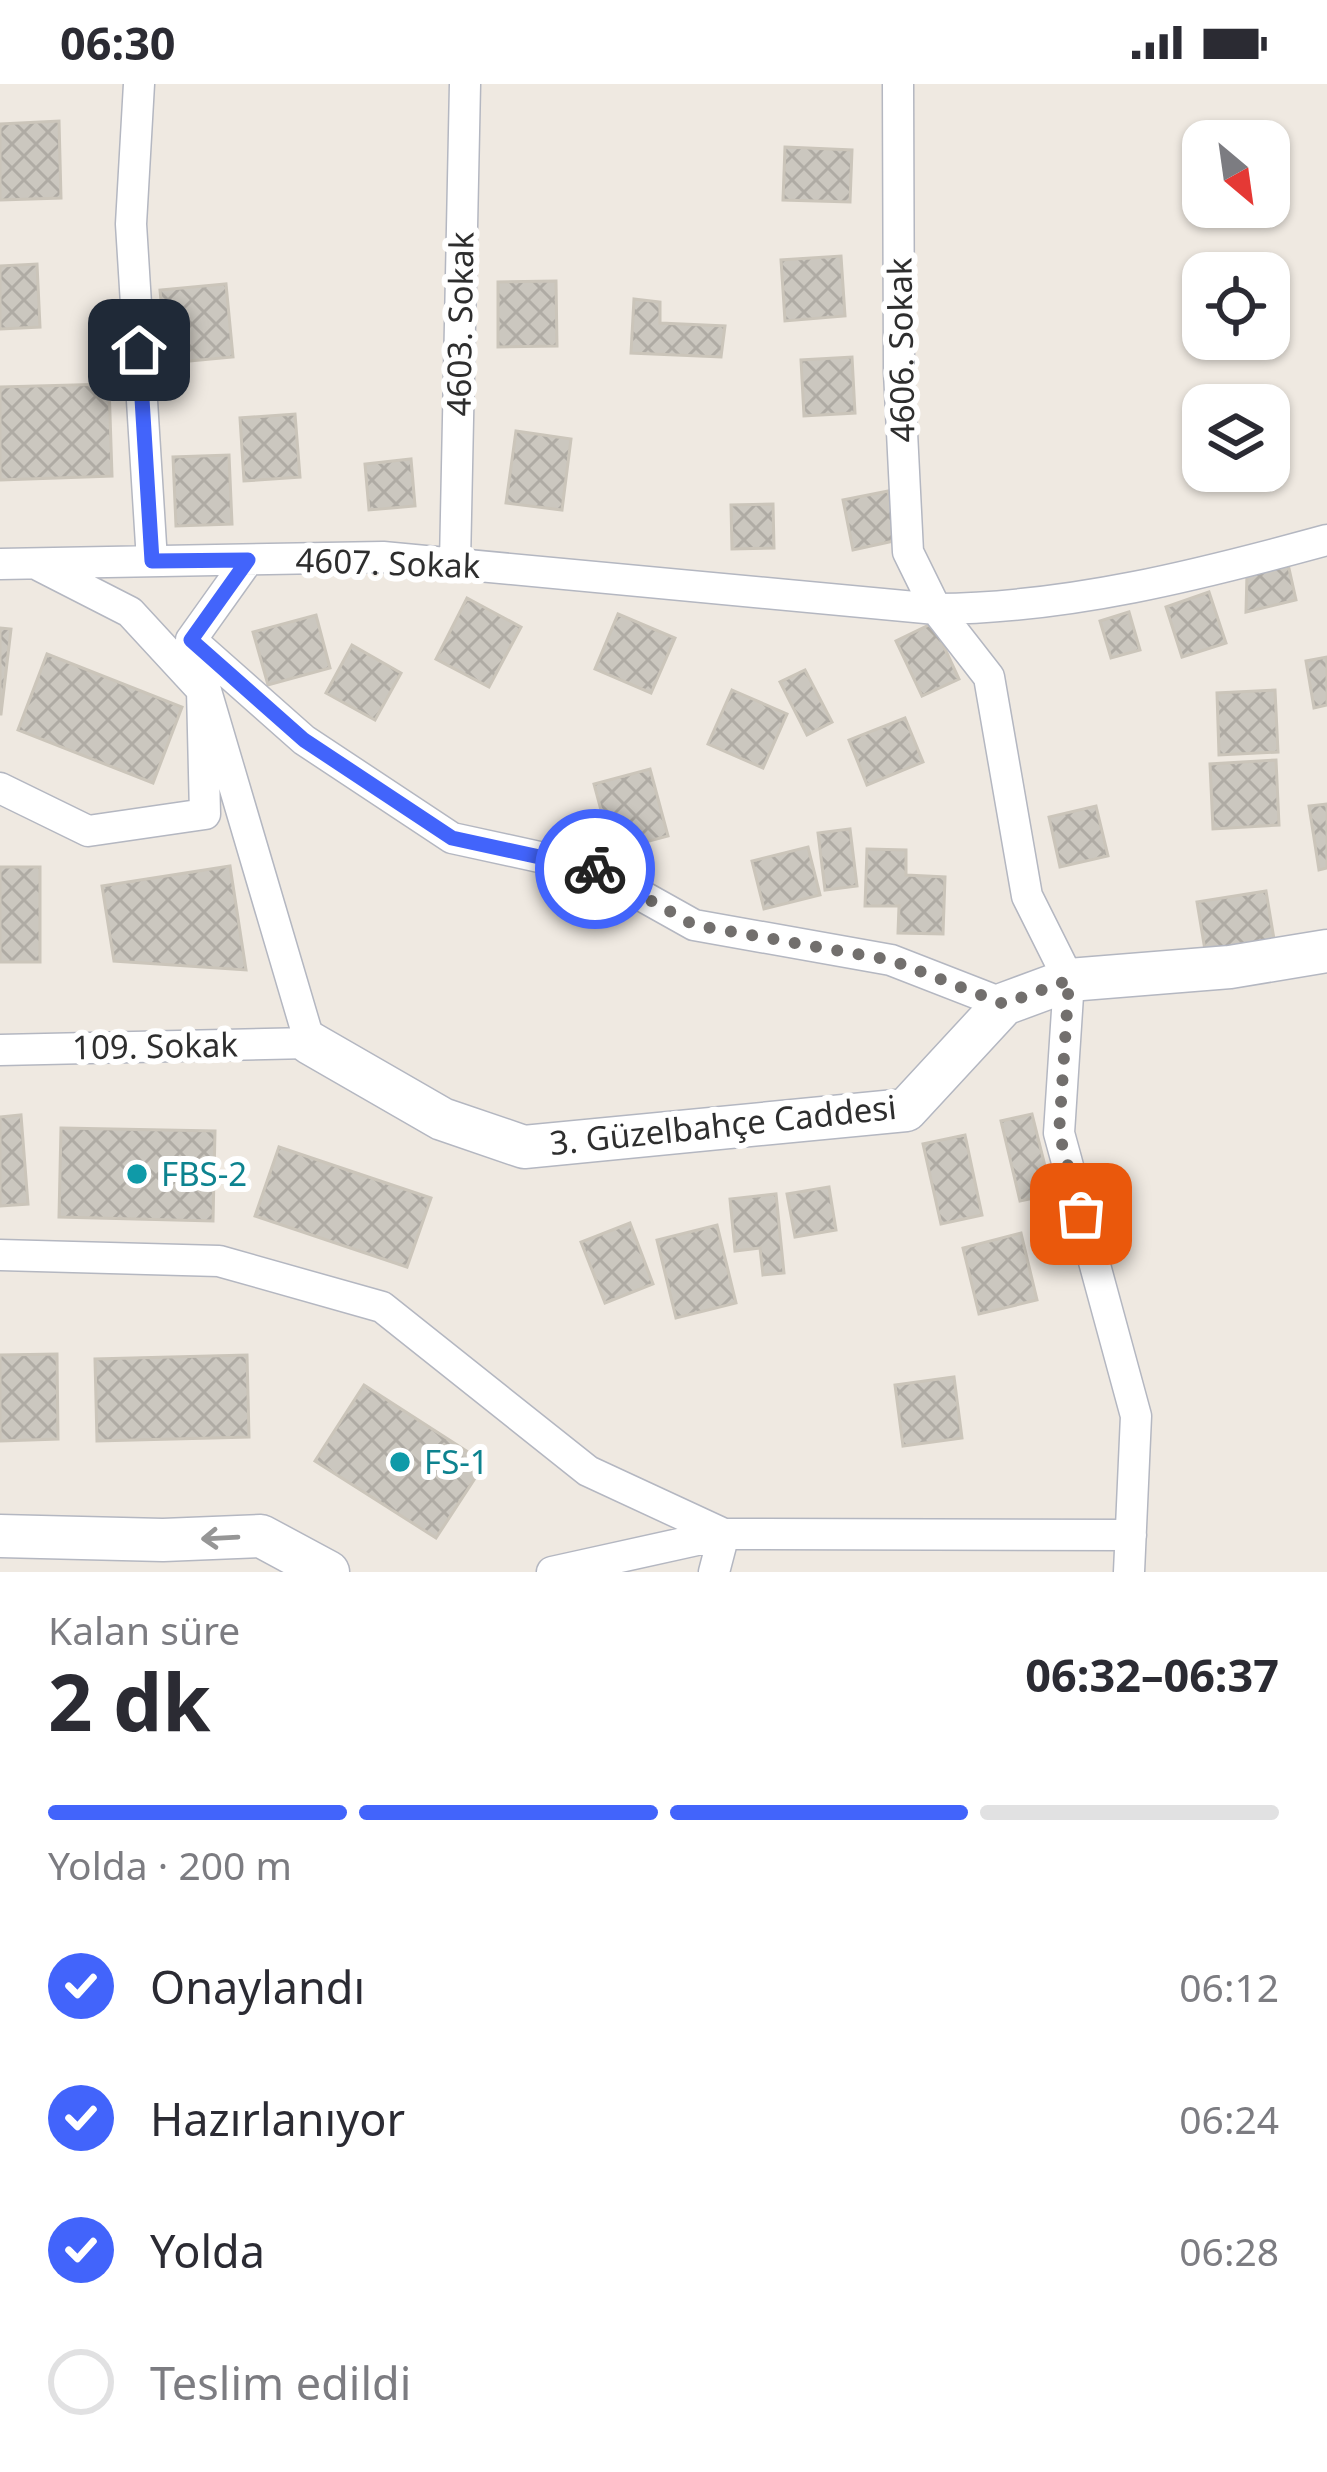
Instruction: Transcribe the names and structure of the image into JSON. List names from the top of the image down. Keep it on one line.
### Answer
{"streets":{"street":["4603. Sokak","4606. Sokak","4607. Sokak","109. Sokak","3. Güzelbahçe Caddesi"]},"crossings":[["4603. Sokak","4607. Sokak"],["4606. Sokak","4607. Sokak"],["4606. Sokak","3. Güzelbahçe Caddesi"],["109. Sokak","3. Güzelbahçe Caddesi"]],"places":["FBS-2","FS-1"],"north":"bottom right","page":{"status":"06:30","heading":["2 dk","Kalan süre","06:32–06:37"],"bar":"Yolda · 200 m","list":[["Onaylandı","06:12"],["Hazırlanıyor","06:24"],["Yolda","06:28"],"Teslim edildi"]}}
